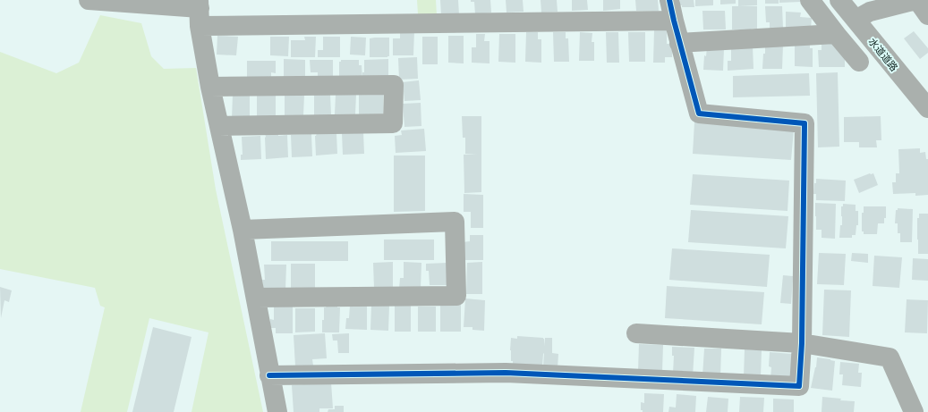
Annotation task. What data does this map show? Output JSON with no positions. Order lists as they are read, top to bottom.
{
  "streets": {
    "street": ["水道道路"]
  }
}
